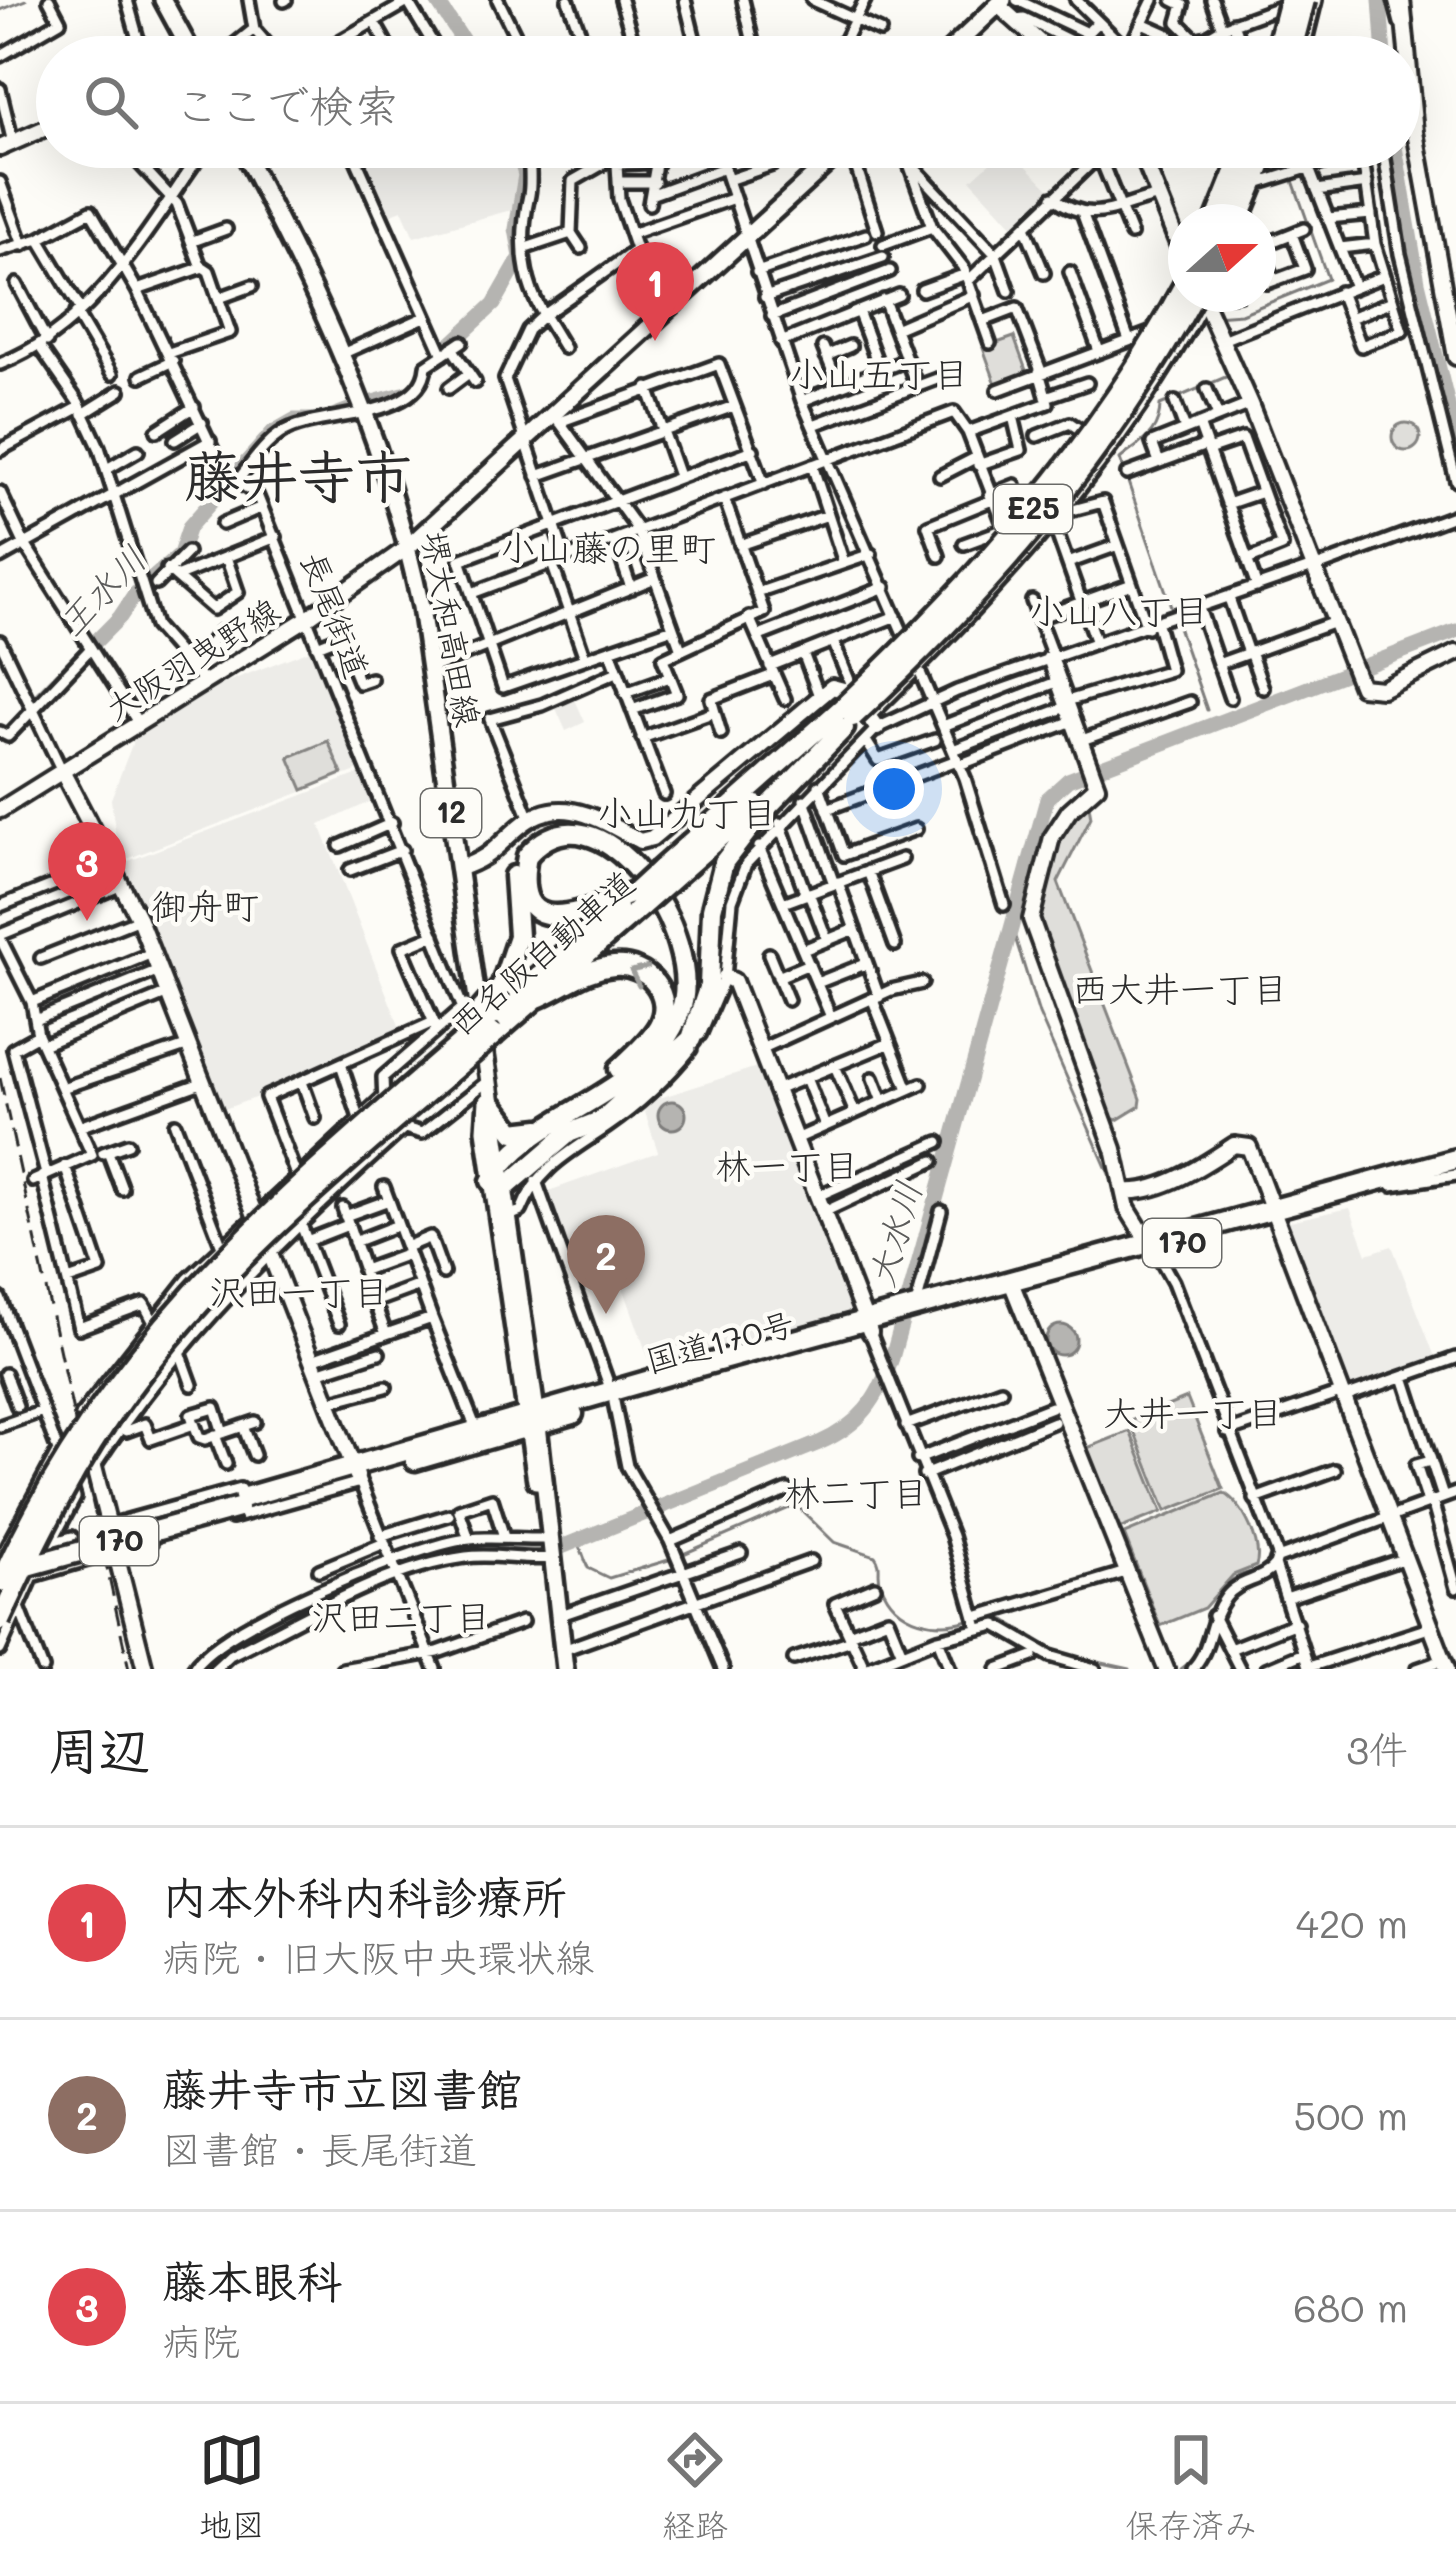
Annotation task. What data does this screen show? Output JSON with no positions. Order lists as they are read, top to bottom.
{
  "streets": {
    "highway": [
      "E25",
      "西名阪自動車道",
      "170",
      "国道170号"
    ],
    "main road": ["堺大和高田線", "12"],
    "street": ["長尾街道", "大阪羽曳野線"]
  },
  "crossings": [
    ["長尾街道", "堺大和高田線"],
    ["長尾街道", "大阪羽曳野線"],
    ["長尾街道", "西名阪自動車道"],
    ["堺大和高田線", "大阪羽曳野線"],
    ["堺大和高田線", "西名阪自動車道"],
    ["堺大和高田線", "国道170号"],
    ["西名阪自動車道", "国道170号"]
  ],
  "districts": [
    "小山五丁目",
    "藤井寺市",
    "小山藤の里町",
    "小山八丁目",
    "小山九丁目",
    "御舟町",
    "西大井一丁目",
    "林一丁目",
    "沢田一丁目",
    "大井一丁目",
    "林二丁目",
    "沢田二丁目"
  ],
  "water": ["王水川", "大水川"],
  "north": "right",
  "page": {
    "search": "ここで検索",
    "pins": ["1", "3", "2"],
    "heading": ["周辺", "3件"],
    "list": [
      {
        "mark": "1",
        "name": "内本外科内科診療所",
        "note": "病院 · 旧大阪中央環状線",
        "value": "420 m"
      },
      {
        "mark": "2",
        "name": "藤井寺市立図書館",
        "note": "図書館 · 長尾街道",
        "value": "500 m"
      },
      {
        "mark": "3",
        "name": "藤本眼科",
        "note": "病院",
        "value": "680 m"
      }
    ],
    "nav": ["地図", "経路", "保存済み"]
  }
}
